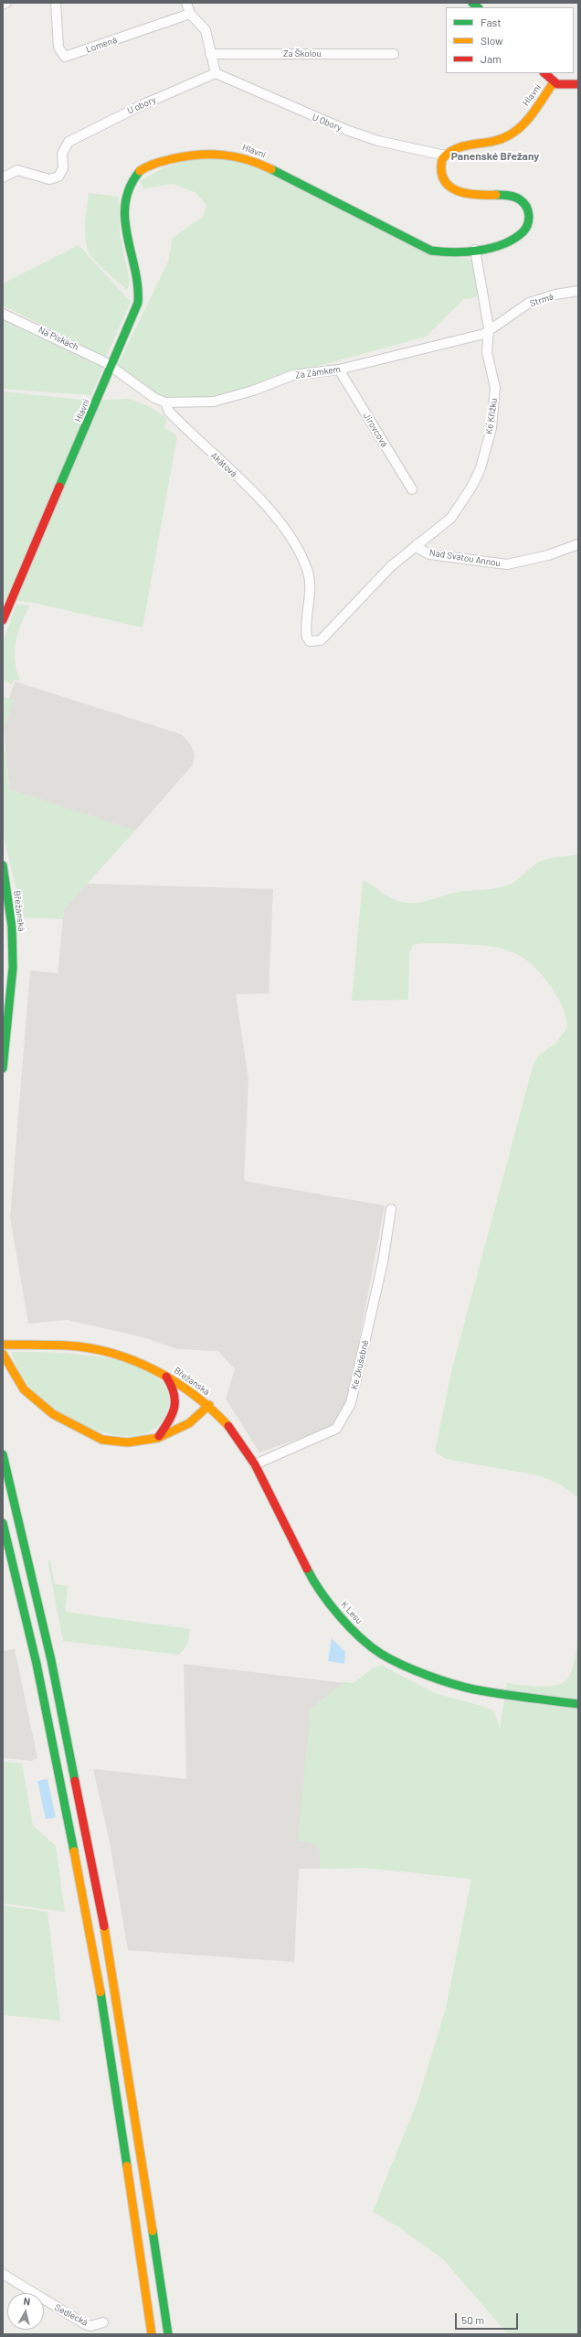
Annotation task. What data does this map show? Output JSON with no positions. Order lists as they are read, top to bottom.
{
  "streets": {
    "main road": ["Hlavní", "Břežanská", "K Lesu"],
    "street": [
      "Lomená",
      "Za Školou",
      "U obory",
      "U Obory",
      "Strmá",
      "Na Pískách",
      "Za Zámkem",
      "Ke Křížku",
      "Jirovcová",
      "Akátová",
      "Nad Svatou Annou",
      "Ke Zkušebně",
      "Sedlecká"
    ]
  },
  "crossings": [
    ["Hlavní", "U Obory"],
    ["Hlavní", "Na Pískách"],
    ["Hlavní", "Za Zámkem"],
    ["Hlavní", "Ke Křížku"],
    ["U obory", "U Obory"],
    ["Strmá", "Za Zámkem"],
    ["Strmá", "Ke Křížku"],
    ["Na Pískách", "Za Zámkem"],
    ["Za Zámkem", "Ke Křížku"],
    ["Za Zámkem", "Jirovcová"],
    ["Za Zámkem", "Akátová"],
    ["Ke Křížku", "Akátová"],
    ["Ke Křížku", "Nad Svatou Annou"],
    ["Břežanská", "K Lesu"],
    ["Ke Zkušebně", "K Lesu"]
  ],
  "districts": ["Panenské Břežany"],
  "legend": ["Fast", "Slow", "Jam"],
  "scale_bar": "50 m",
  "north": "top"
}
